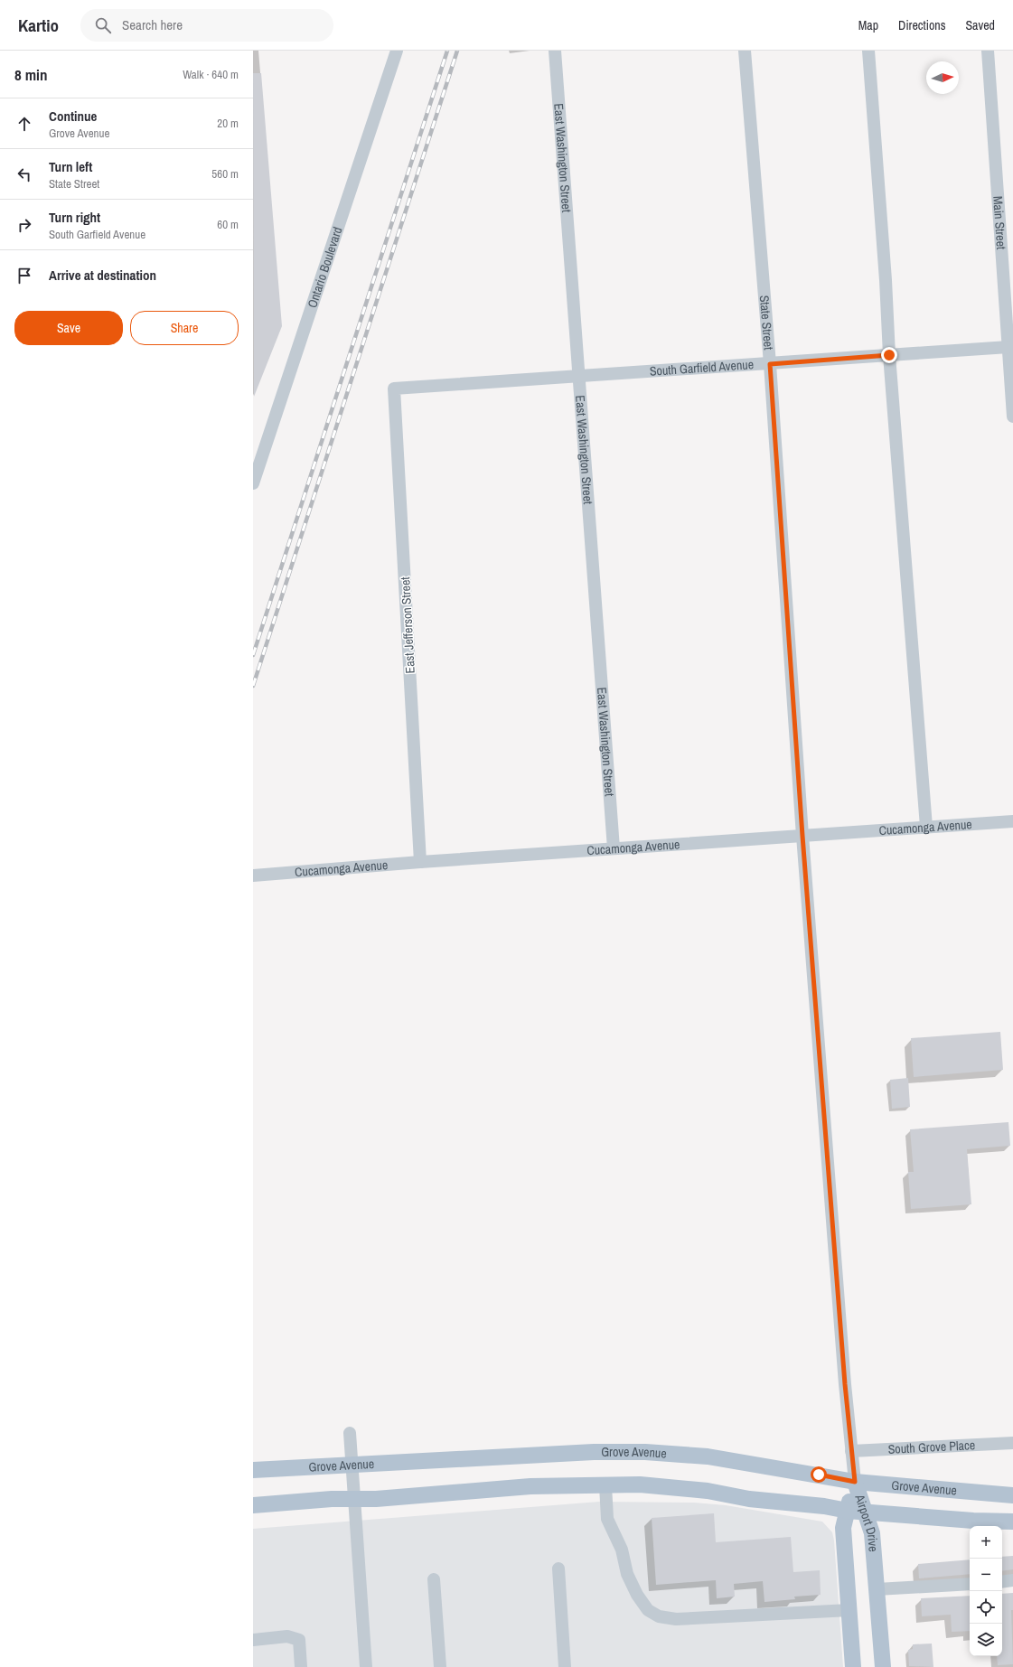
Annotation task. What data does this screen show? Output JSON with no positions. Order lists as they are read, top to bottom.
{
  "streets": {
    "main road": ["Grove Avenue", "Airport Drive"],
    "street": [
      "East Washington Street",
      "Main Street",
      "Ontario Boulevard",
      "State Street",
      "South Garfield Avenue",
      "East Jefferson Street",
      "Cucamonga Avenue",
      "South Grove Place"
    ]
  },
  "crossings": [
    ["East Washington Street", "South Garfield Avenue"],
    ["East Washington Street", "Cucamonga Avenue"],
    ["Main Street", "South Garfield Avenue"],
    ["State Street", "South Garfield Avenue"],
    ["State Street", "Cucamonga Avenue"],
    ["State Street", "South Grove Place"],
    ["State Street", "Grove Avenue"],
    ["State Street", "Airport Drive"],
    ["South Garfield Avenue", "East Jefferson Street"],
    ["East Jefferson Street", "Cucamonga Avenue"],
    ["Grove Avenue", "Airport Drive"]
  ],
  "north": "right",
  "page": {
    "header": "Kartio",
    "search": "Search here",
    "nav": ["Map", "Directions", "Saved"],
    "heading": ["8 min", "Walk · 640 m"],
    "list": [
      ["Continue", "Grove Avenue", "20 m"],
      ["Turn left", "State Street", "560 m"],
      ["Turn right", "South Garfield Avenue", "60 m"],
      "Arrive at destination"
    ],
    "buttons": ["Save", "Share"],
    "map_buttons": ["+", "−"]
  }
}
